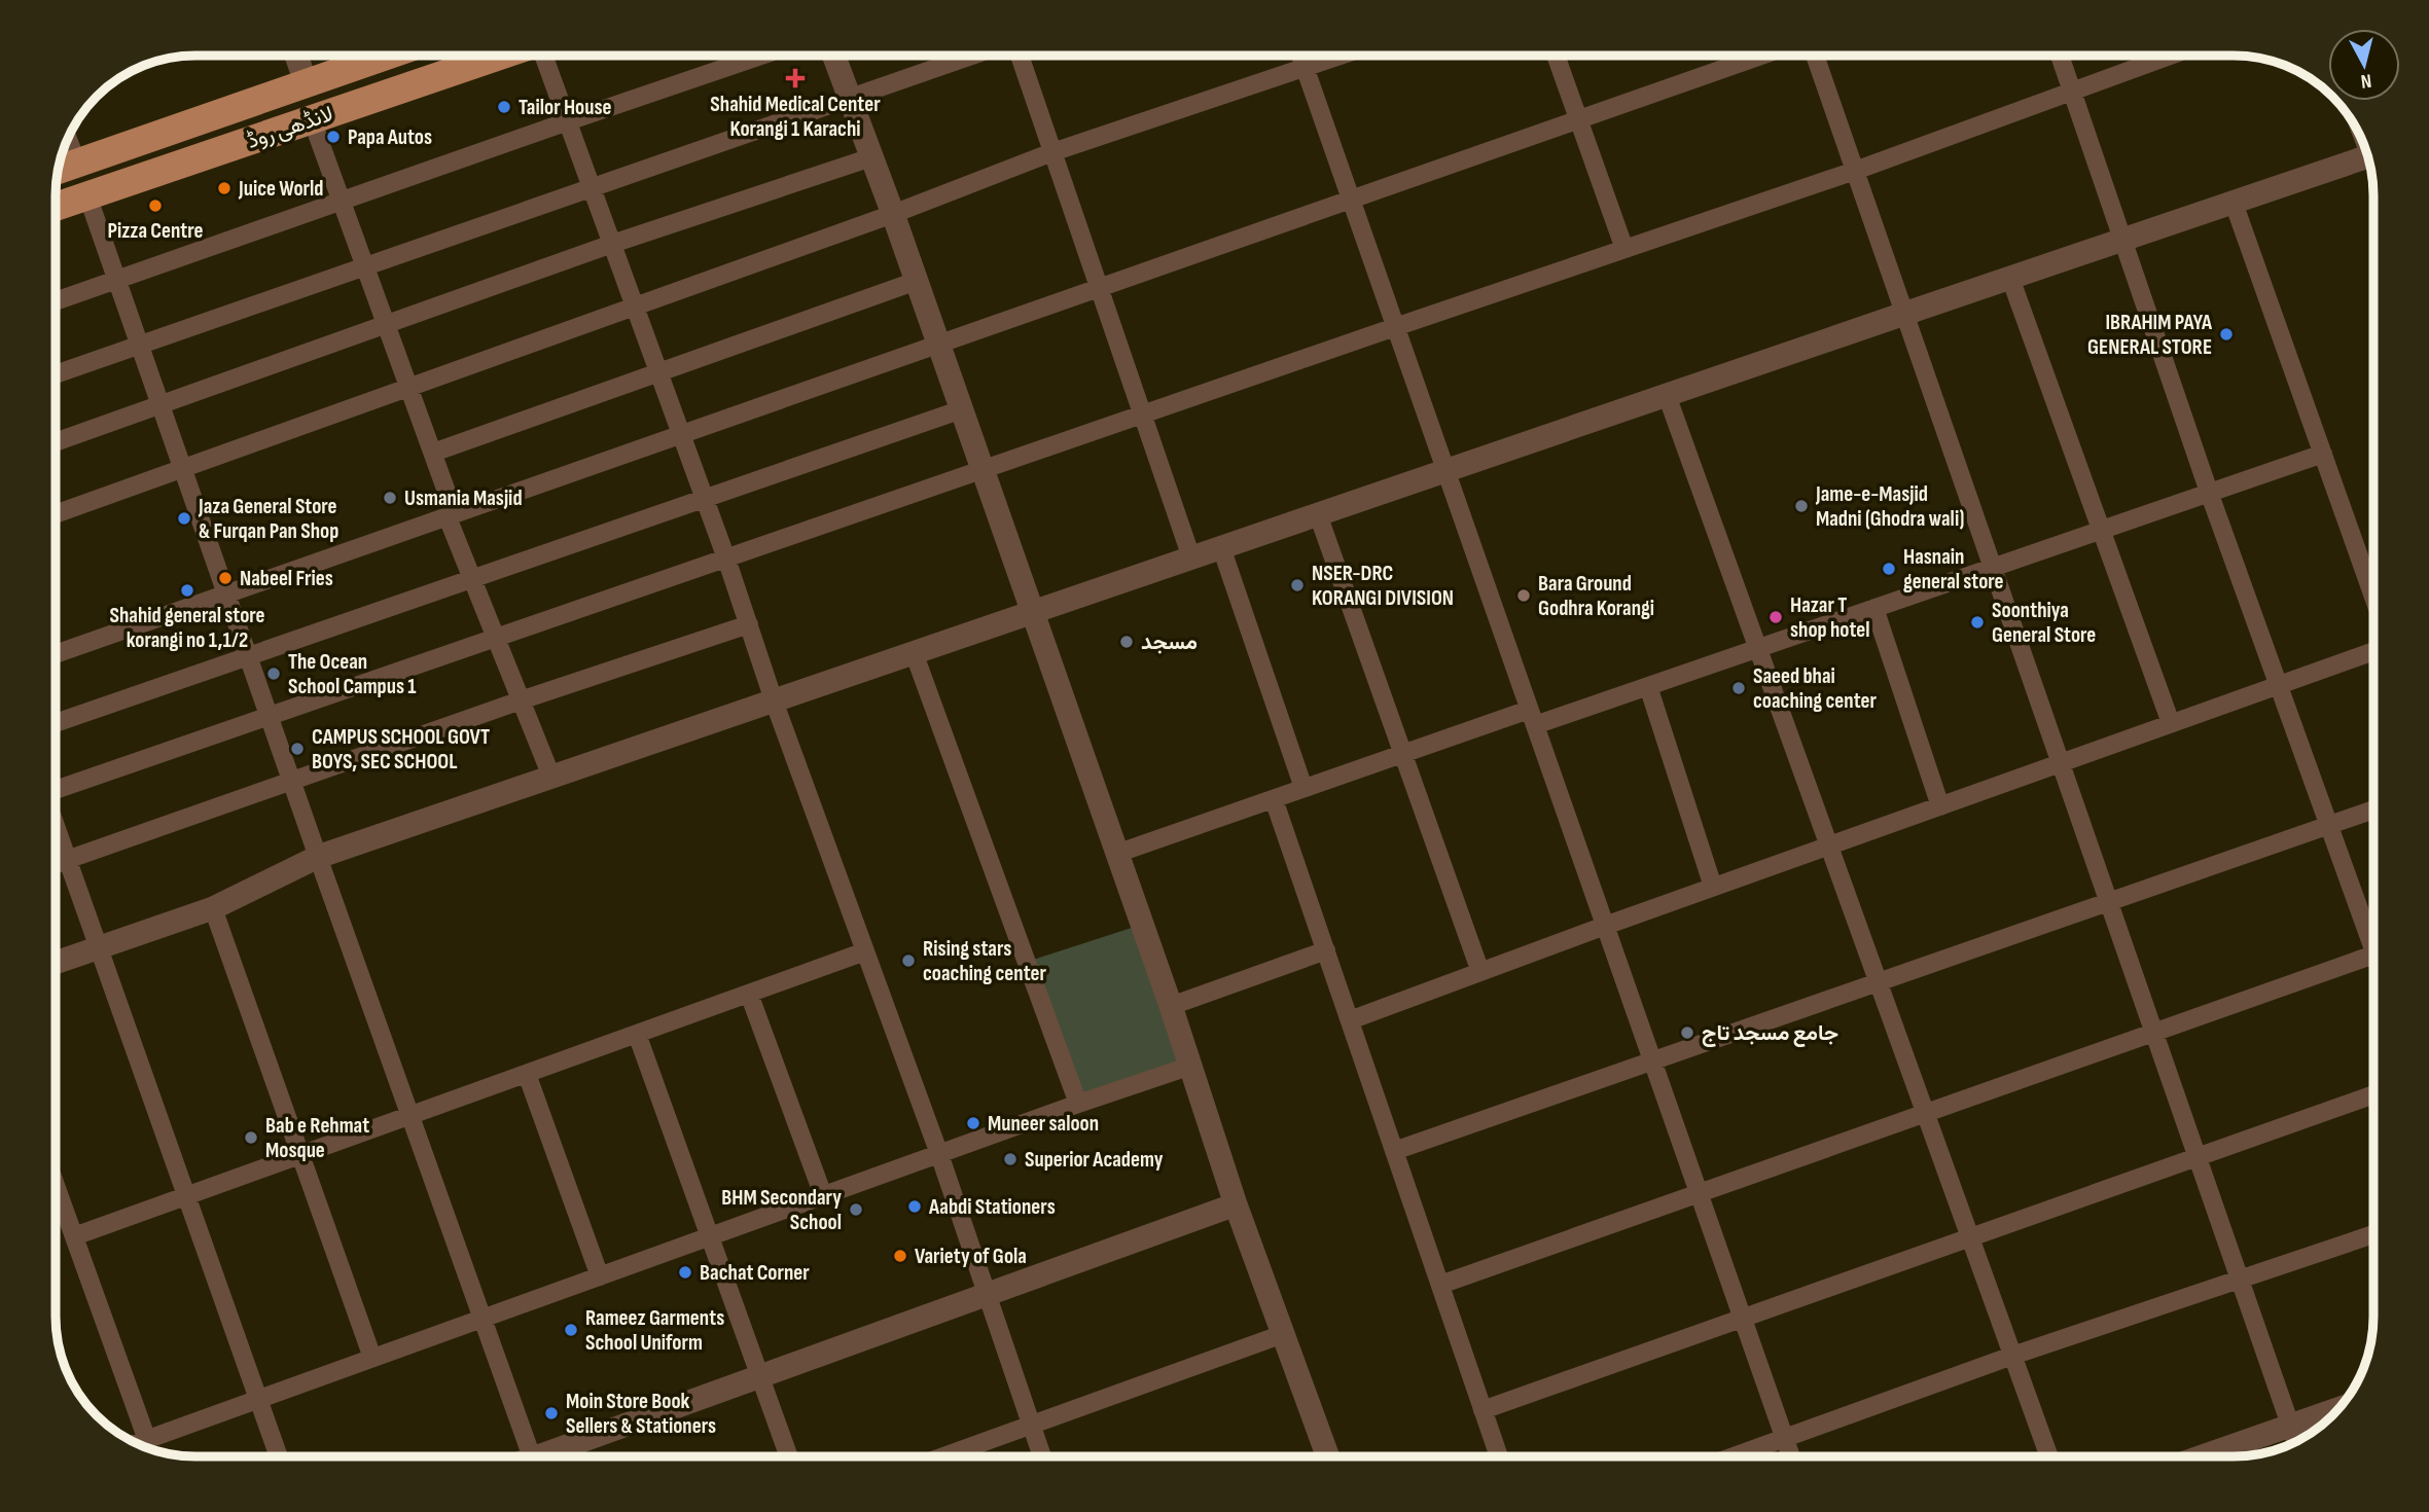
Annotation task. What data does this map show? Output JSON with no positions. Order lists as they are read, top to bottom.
{
  "streets": {
    "main road": ["لانڈھی روڈ"]
  },
  "places": {
    "health": ["Shahid Medical Center Korangi 1 Karachi"],
    "other": [
      "Tailor House",
      "Papa Autos",
      "Juice World",
      "Pizza Centre",
      "IBRAHIM PAYA GENERAL STORE",
      "Usmania Masjid",
      "Jame-e-Masjid Madni (Ghodra wali)",
      "Jaza General Store & Furqan Pan Shop",
      "Hasnain general store",
      "Nabeel Fries",
      "NSER-DRC KORANGI DIVISION",
      "Shahid general store korangi no 1,1/2",
      "Bara Ground Godhra Korangi",
      "Hazar T shop hotel",
      "Soonthiya General Store",
      "مسجد",
      "The Ocean School Campus 1",
      "Saeed bhai coaching center",
      "CAMPUS SCHOOL GOVT BOYS, SEC SCHOOL",
      "Rising stars coaching center",
      "جامع مسجد تاج",
      "Muneer saloon",
      "Bab e Rehmat Mosque",
      "Superior Academy",
      "Aabdi Stationers",
      "BHM Secondary School",
      "Variety of Gola",
      "Bachat Corner",
      "Rameez Garments School Uniform",
      "Moin Store Book Sellers & Stationers"
    ]
  },
  "north": "bottom"
}
